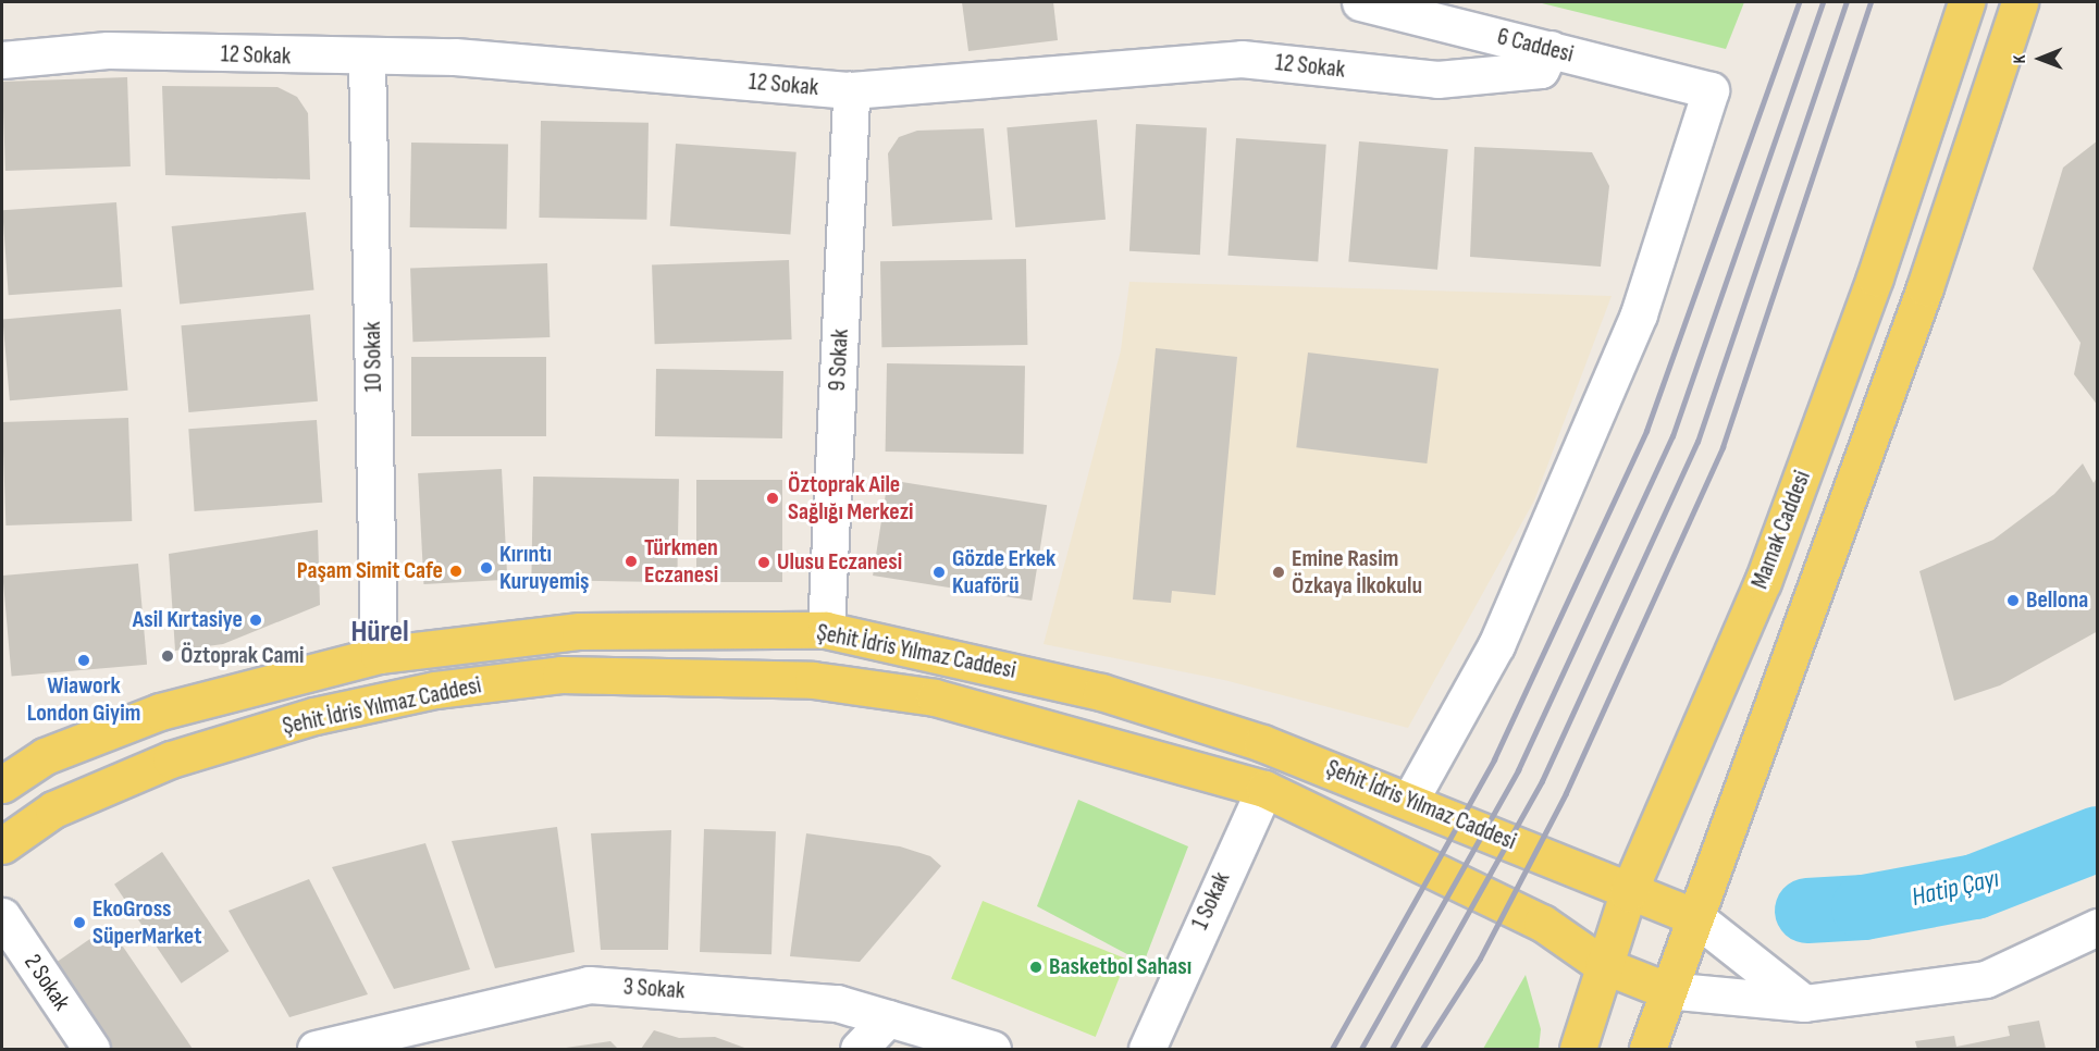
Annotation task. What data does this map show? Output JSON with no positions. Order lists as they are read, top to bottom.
{
  "streets": {
    "main road": ["Mamak Caddesi", "Şehit İdris Yılmaz Caddesi"],
    "street": [
      "6 Caddesi",
      "12 Sokak",
      "10 Sokak",
      "9 Sokak",
      "1 Sokak",
      "2 Sokak",
      "3 Sokak"
    ]
  },
  "crossings": [
    ["6 Caddesi", "12 Sokak"],
    ["6 Caddesi", "Şehit İdris Yılmaz Caddesi"],
    ["12 Sokak", "10 Sokak"],
    ["12 Sokak", "9 Sokak"],
    ["10 Sokak", "Şehit İdris Yılmaz Caddesi"],
    ["9 Sokak", "Şehit İdris Yılmaz Caddesi"],
    ["Mamak Caddesi", "Şehit İdris Yılmaz Caddesi"],
    ["Şehit İdris Yılmaz Caddesi", "1 Sokak"]
  ],
  "districts": ["Hürel"],
  "water": ["Hatip Çayı"],
  "places": [
    "Öztoprak Aile Sağlığı Merkezi",
    "Türkmen Eczanesi",
    "Ulusu Eczanesi",
    "Kırıntı Kuruyemiş",
    "Paşam Simit Cafe",
    "Gözde Erkek Kuaförü",
    "Emine Rasim Özkaya İlkokulu",
    "Bellona",
    "Asil Kırtasiye",
    "Öztoprak Cami",
    "Wiawork London Giyim",
    "EkoGross SüperMarket",
    "Basketbol Sahası"
  ],
  "north": "left"
}
